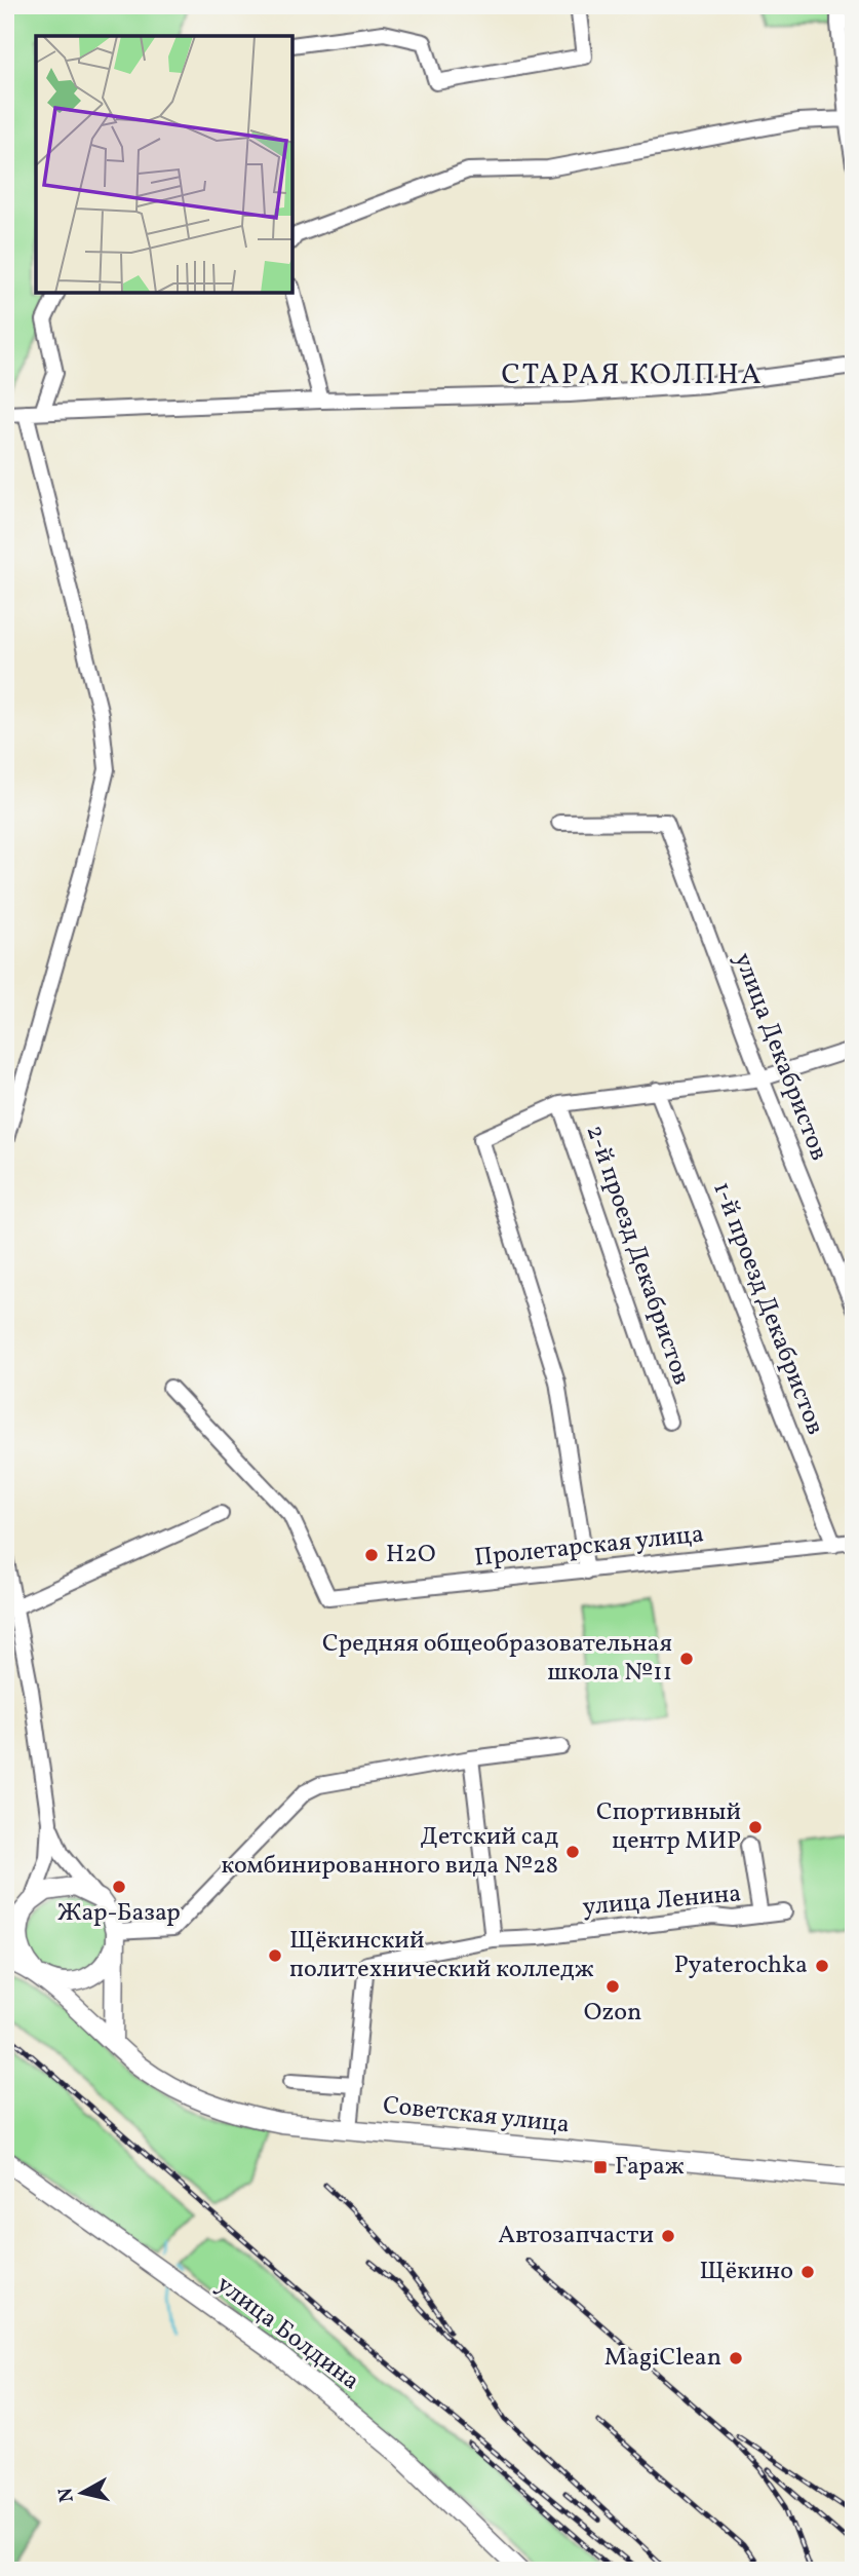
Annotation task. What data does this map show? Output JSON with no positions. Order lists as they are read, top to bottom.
{
  "streets": {
    "main road": ["Советская улица", "улица Болдина"],
    "street": [
      "улица Декабристов",
      "2-й проезд Декабристов",
      "1-й проезд Декабристов",
      "Пролетарская улица",
      "улица Ленина"
    ]
  },
  "crossings": [
    ["1-й проезд Декабристов", "Пролетарская улица"],
    ["улица Ленина", "Советская улица"]
  ],
  "districts": ["СТАРАЯ КОЛПНА"],
  "places": {
    "other": [
      "Н2О",
      "Средняя общеобразовательная школа №11",
      "Спортивный центр МИР",
      "Детский сад комбинированного вида №28",
      "Жар-Базар",
      "Щёкинский политехнический колледж",
      "Pyaterochka",
      "Ozon",
      "Автозапчасти",
      "Щёкино",
      "MagiClean"
    ],
    "transit": ["Гараж"]
  },
  "north": "left"
}
